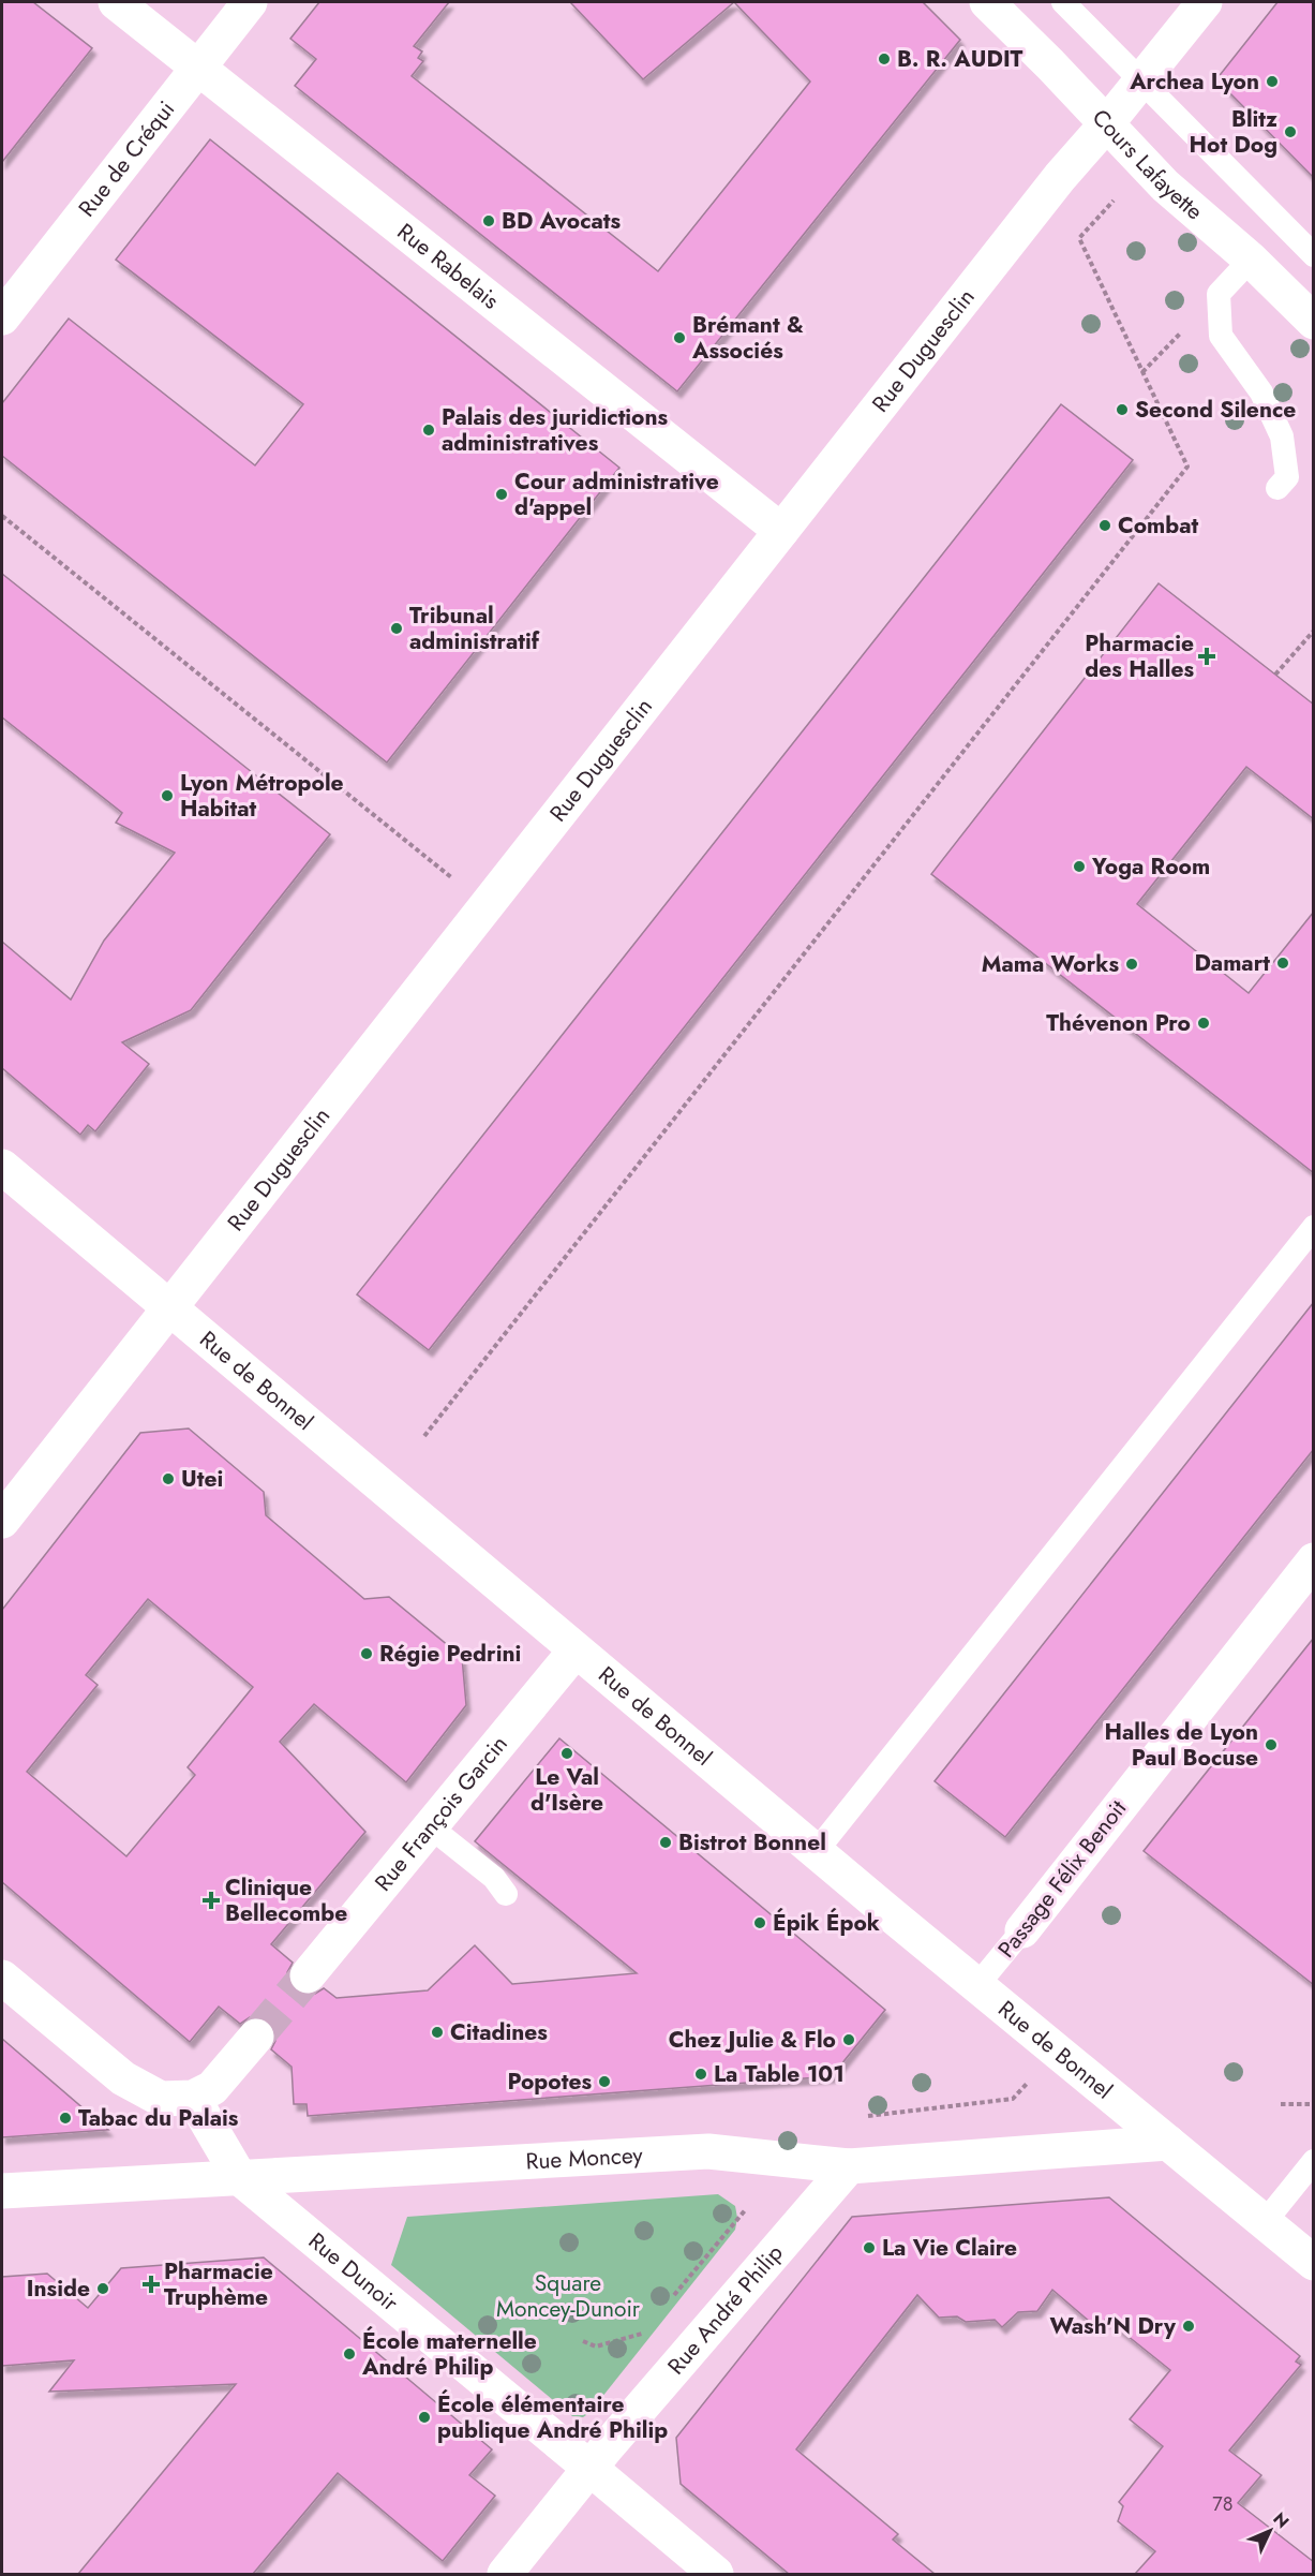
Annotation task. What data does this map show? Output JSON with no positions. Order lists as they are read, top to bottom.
{
  "streets": {
    "street": [
      "Rue de Créqui",
      "Cours Lafayette",
      "Rue Rabelais",
      "Rue Duguesclin",
      "Rue de Bonnel",
      "Rue François Garcin",
      "Passage Félix Benoit",
      "Rue Moncey",
      "Rue Dunoir",
      "Rue André Philip"
    ]
  },
  "crossings": [
    ["Rue de Créqui", "Rue Rabelais"],
    ["Cours Lafayette", "Rue Duguesclin"],
    ["Rue Rabelais", "Rue Duguesclin"],
    ["Rue Duguesclin", "Rue de Bonnel"],
    ["Rue de Bonnel", "Rue François Garcin"],
    ["Rue de Bonnel", "Passage Félix Benoit"],
    ["Rue de Bonnel", "Rue Moncey"],
    ["Rue Moncey", "Rue Dunoir"],
    ["Rue Moncey", "Rue André Philip"],
    ["Rue Dunoir", "Rue André Philip"]
  ],
  "parks": ["Square Moncey-Dunoir"],
  "places": {
    "other": [
      "B. R. AUDIT",
      "Archea Lyon",
      "Blitz Hot Dog",
      "BD Avocats",
      "Brémant & Associés",
      "Second Silence",
      "Palais des juridictions administratives",
      "Cour administrative d'appel",
      "Combat",
      "Tribunal administratif",
      "Lyon Métropole Habitat",
      "Yoga Room",
      "Damart",
      "Mama Works",
      "Thévenon Pro",
      "Utei",
      "Régie Pedrini",
      "Halles de Lyon Paul Bocuse",
      "Le Val d'Isère",
      "Bistrot Bonnel",
      "Épik Épok",
      "Citadines",
      "Chez Julie & Flo",
      "La Table 101",
      "Popotes",
      "Tabac du Palais",
      "La Vie Claire",
      "Inside",
      "Wash'N Dry",
      "École maternelle André Philip",
      "École élémentaire publique André Philip"
    ],
    "health": ["Pharmacie des Halles", "Clinique Bellecombe", "Pharmacie Truphème"]
  },
  "house_numbers": ["78"],
  "north": "top right"
}
